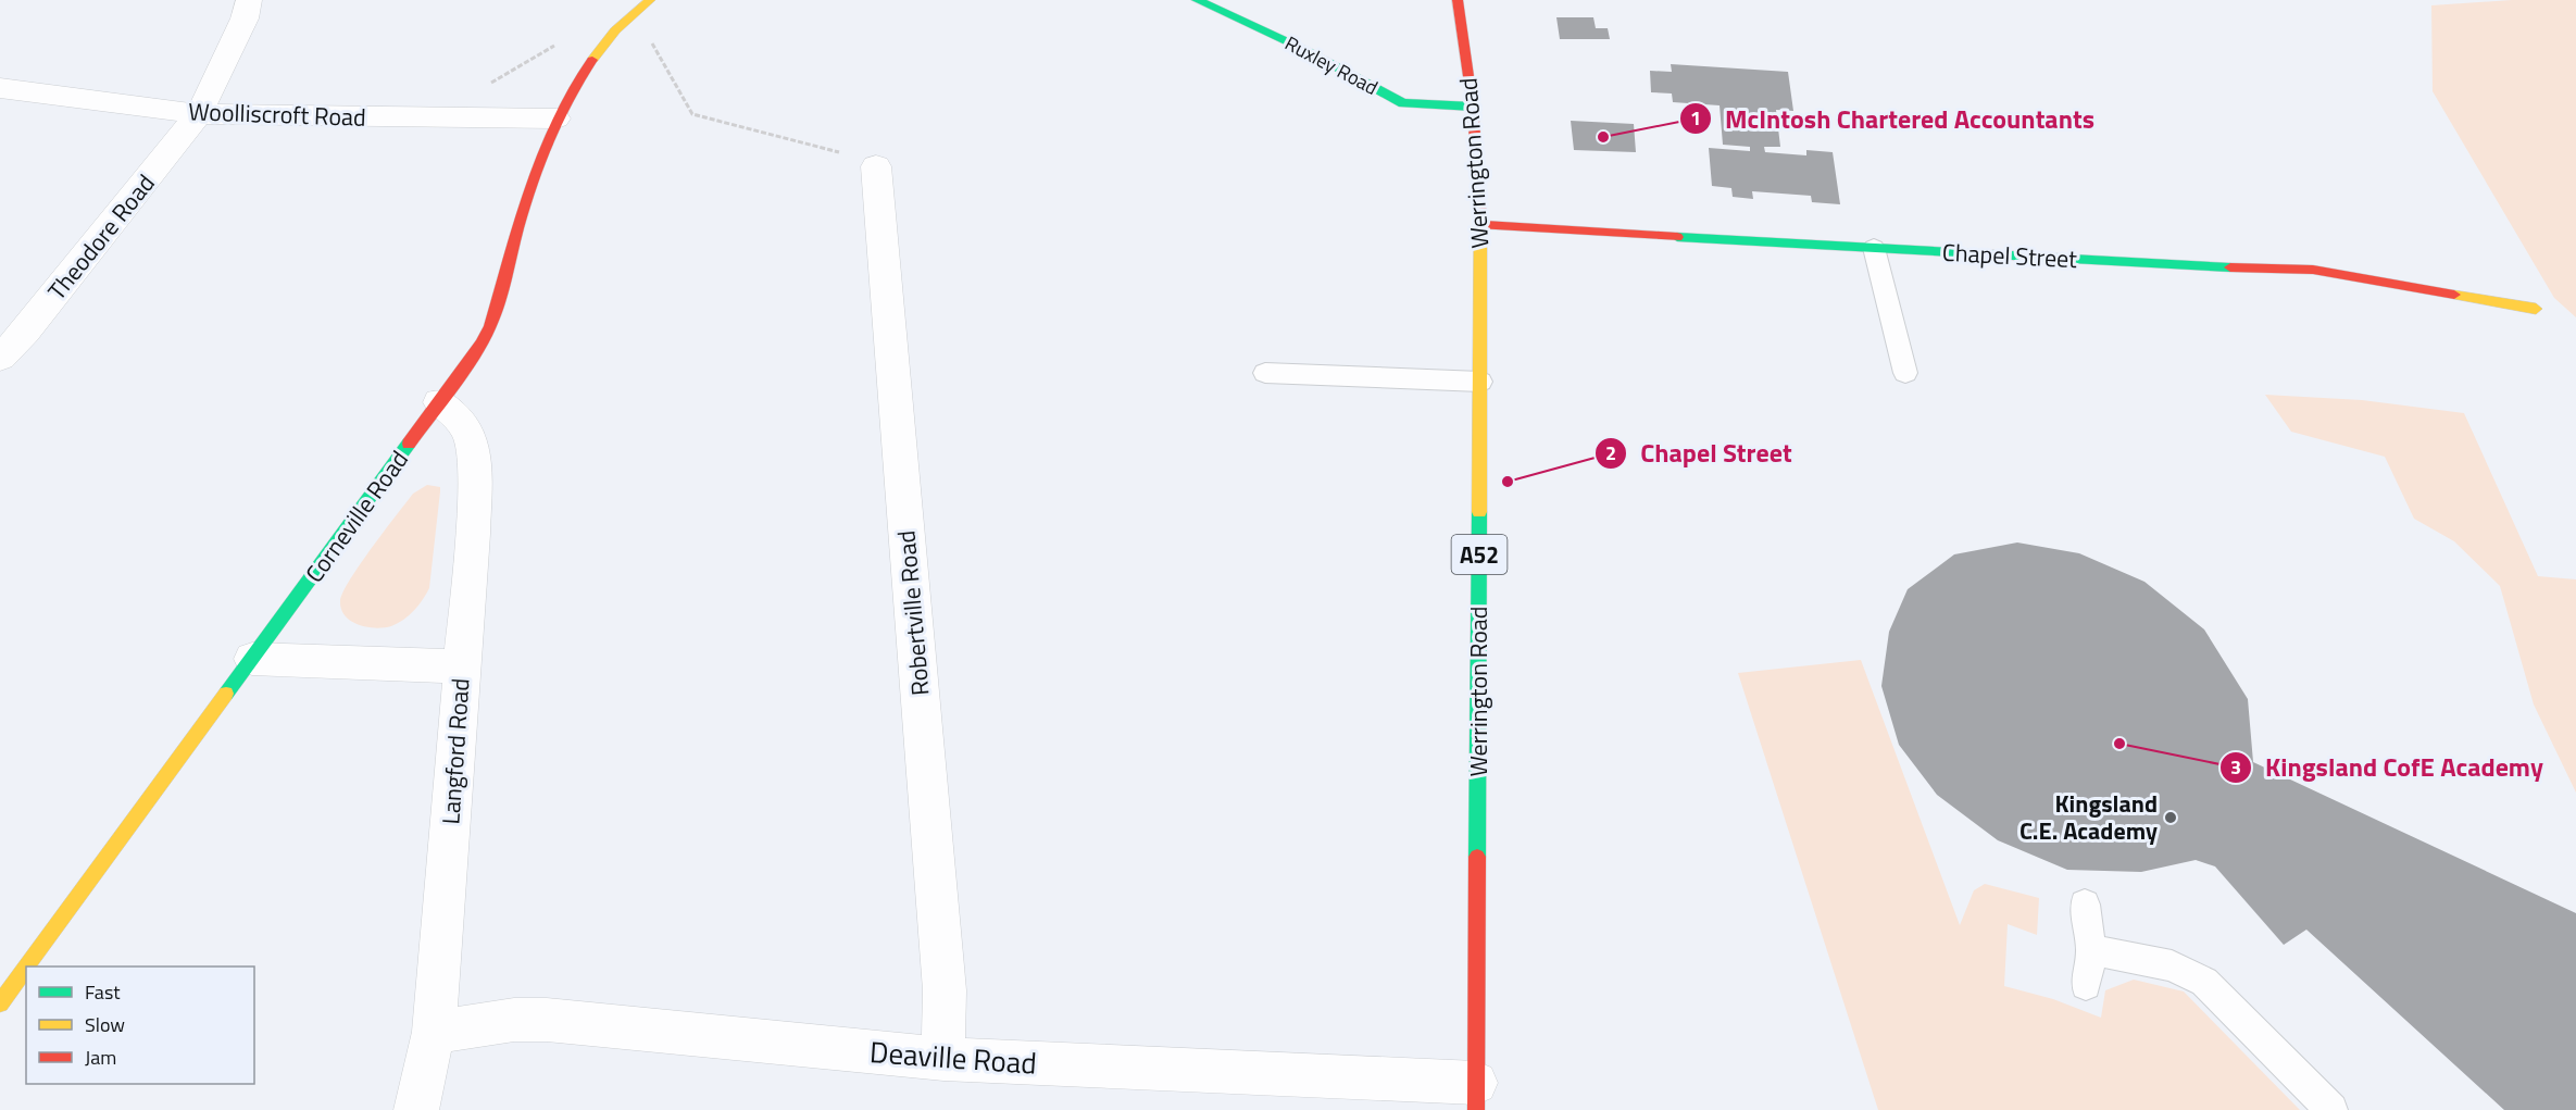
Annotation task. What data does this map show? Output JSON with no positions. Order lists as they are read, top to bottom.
{
  "streets": {
    "main road": [
      "Ruxley Road",
      "Werrington Road",
      "Chapel Street",
      "Corneville Road",
      "A52"
    ],
    "street": [
      "Woolliscroft Road",
      "Theodore Road",
      "Robertville Road",
      "Langford Road",
      "Deaville Road"
    ]
  },
  "crossings": [
    ["Ruxley Road", "Werrington Road"],
    ["Woolliscroft Road", "Theodore Road"],
    ["Woolliscroft Road", "Corneville Road"],
    ["Werrington Road", "Chapel Street"],
    ["Werrington Road", "Deaville Road"],
    ["Corneville Road", "Langford Road"],
    ["Robertville Road", "Deaville Road"],
    ["Langford Road", "Deaville Road"]
  ],
  "places": [
    "McIntosh Chartered Accountants",
    "Chapel Street",
    "Kingsland CofE Academy",
    "Kingsland C.E. Academy"
  ],
  "legend": ["Fast", "Slow", "Jam"]
}
